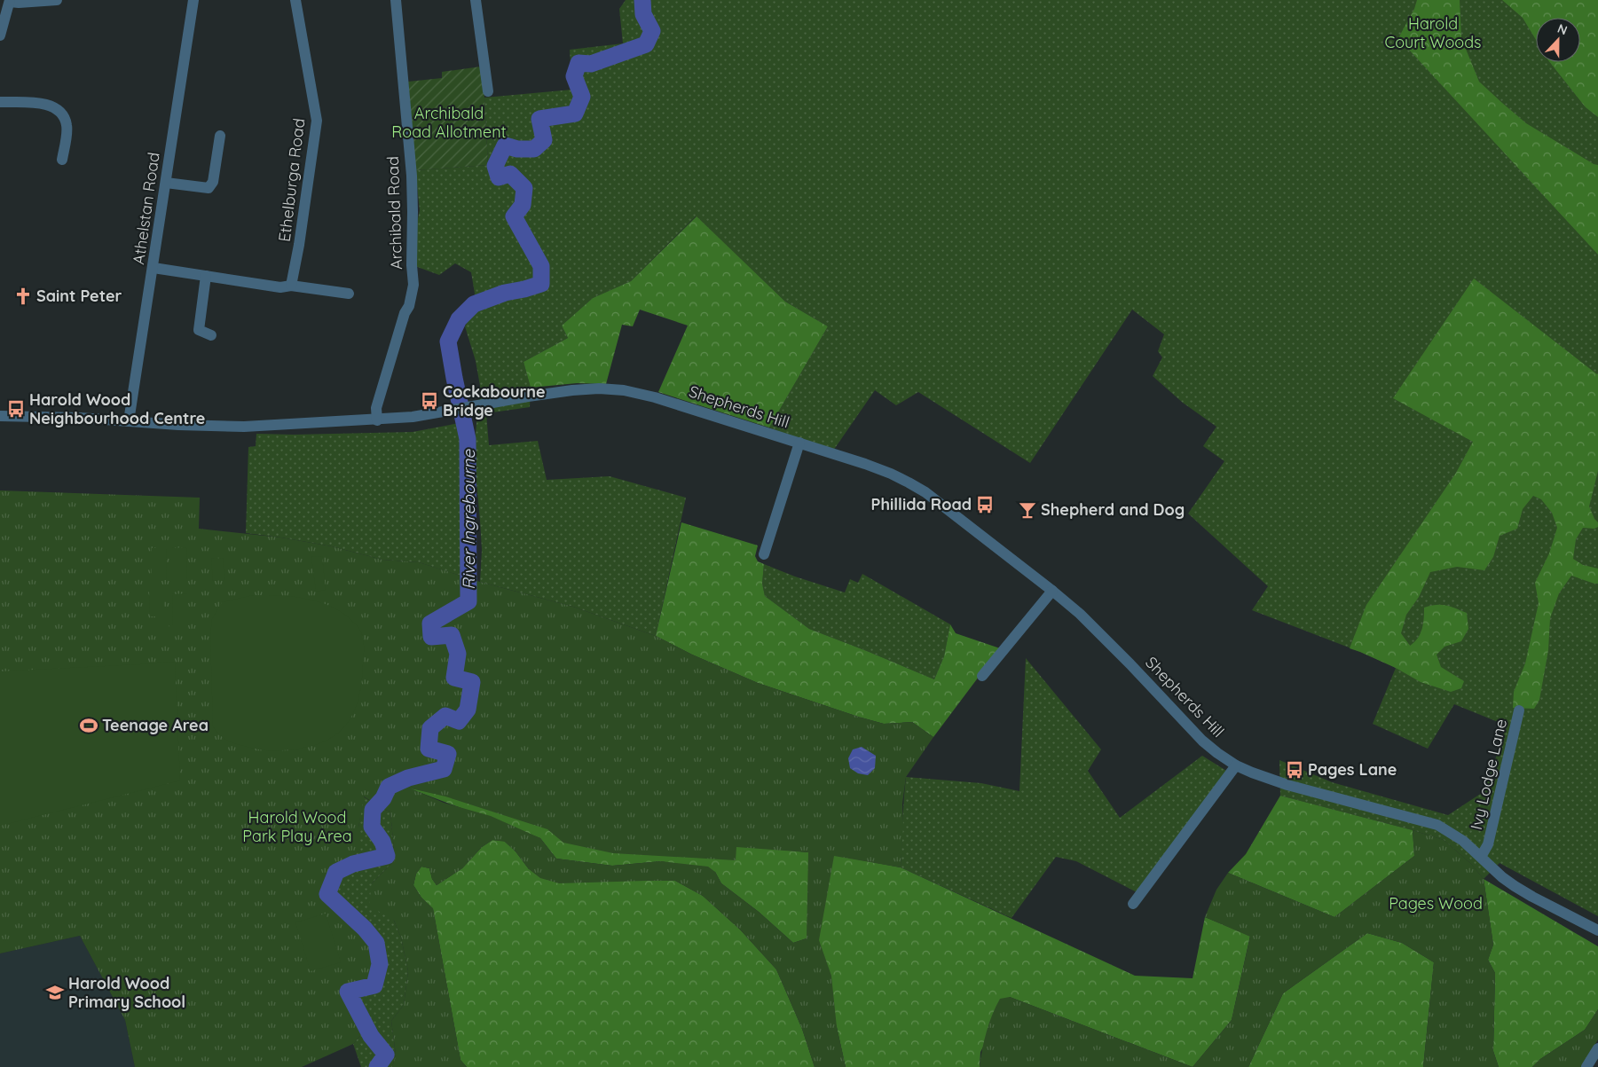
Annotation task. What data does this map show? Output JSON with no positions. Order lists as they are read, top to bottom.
{
  "streets": {
    "street": [
      "Ethelburga Road",
      "Athelstan Road",
      "Archibald Road",
      "Shepherds Hill",
      "Ivy Lodge Lane"
    ]
  },
  "crossings": [
    ["Athelstan Road", "Shepherds Hill"],
    ["Archibald Road", "Shepherds Hill"],
    ["Shepherds Hill", "Ivy Lodge Lane"]
  ],
  "water": ["River Ingrebourne"],
  "parks": [
    "Harold Court Woods",
    "Archibald Road Allotment",
    "Harold Wood Park Play Area",
    "Pages Wood"
  ],
  "places": {
    "church": ["Saint Peter"],
    "bus stop": [
      "Cockabourne Bridge",
      "Harold Wood Neighbourhood Centre",
      "Phillida Road",
      "Pages Lane"
    ],
    "bar": ["Shepherd and Dog"],
    "sports": ["Teenage Area"],
    "school or university": ["Harold Wood Primary School"]
  },
  "north": "top"
}
